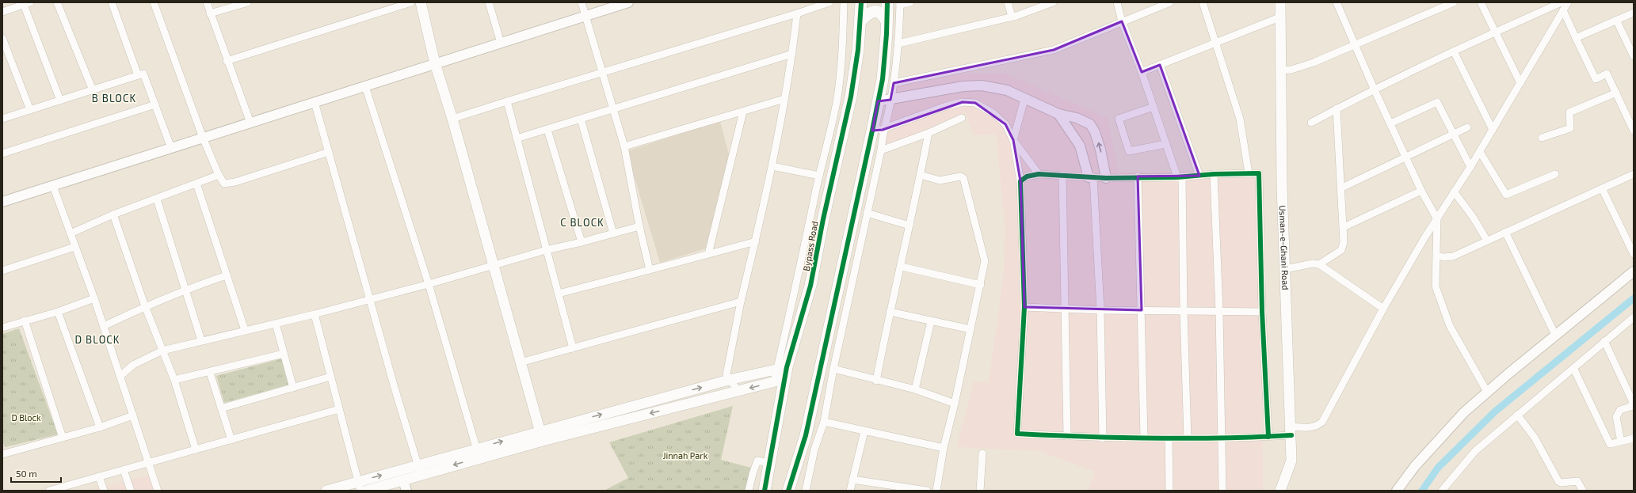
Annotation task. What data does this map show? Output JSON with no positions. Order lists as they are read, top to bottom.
{
  "streets": {
    "main road": ["Bypass Road", "Usman-e-Ghani Road"]
  },
  "districts": ["B BLOCK", "C BLOCK", "D BLOCK"],
  "parks": ["D Block", "Jinnah Park"],
  "scale_bar": "50 m"
}
